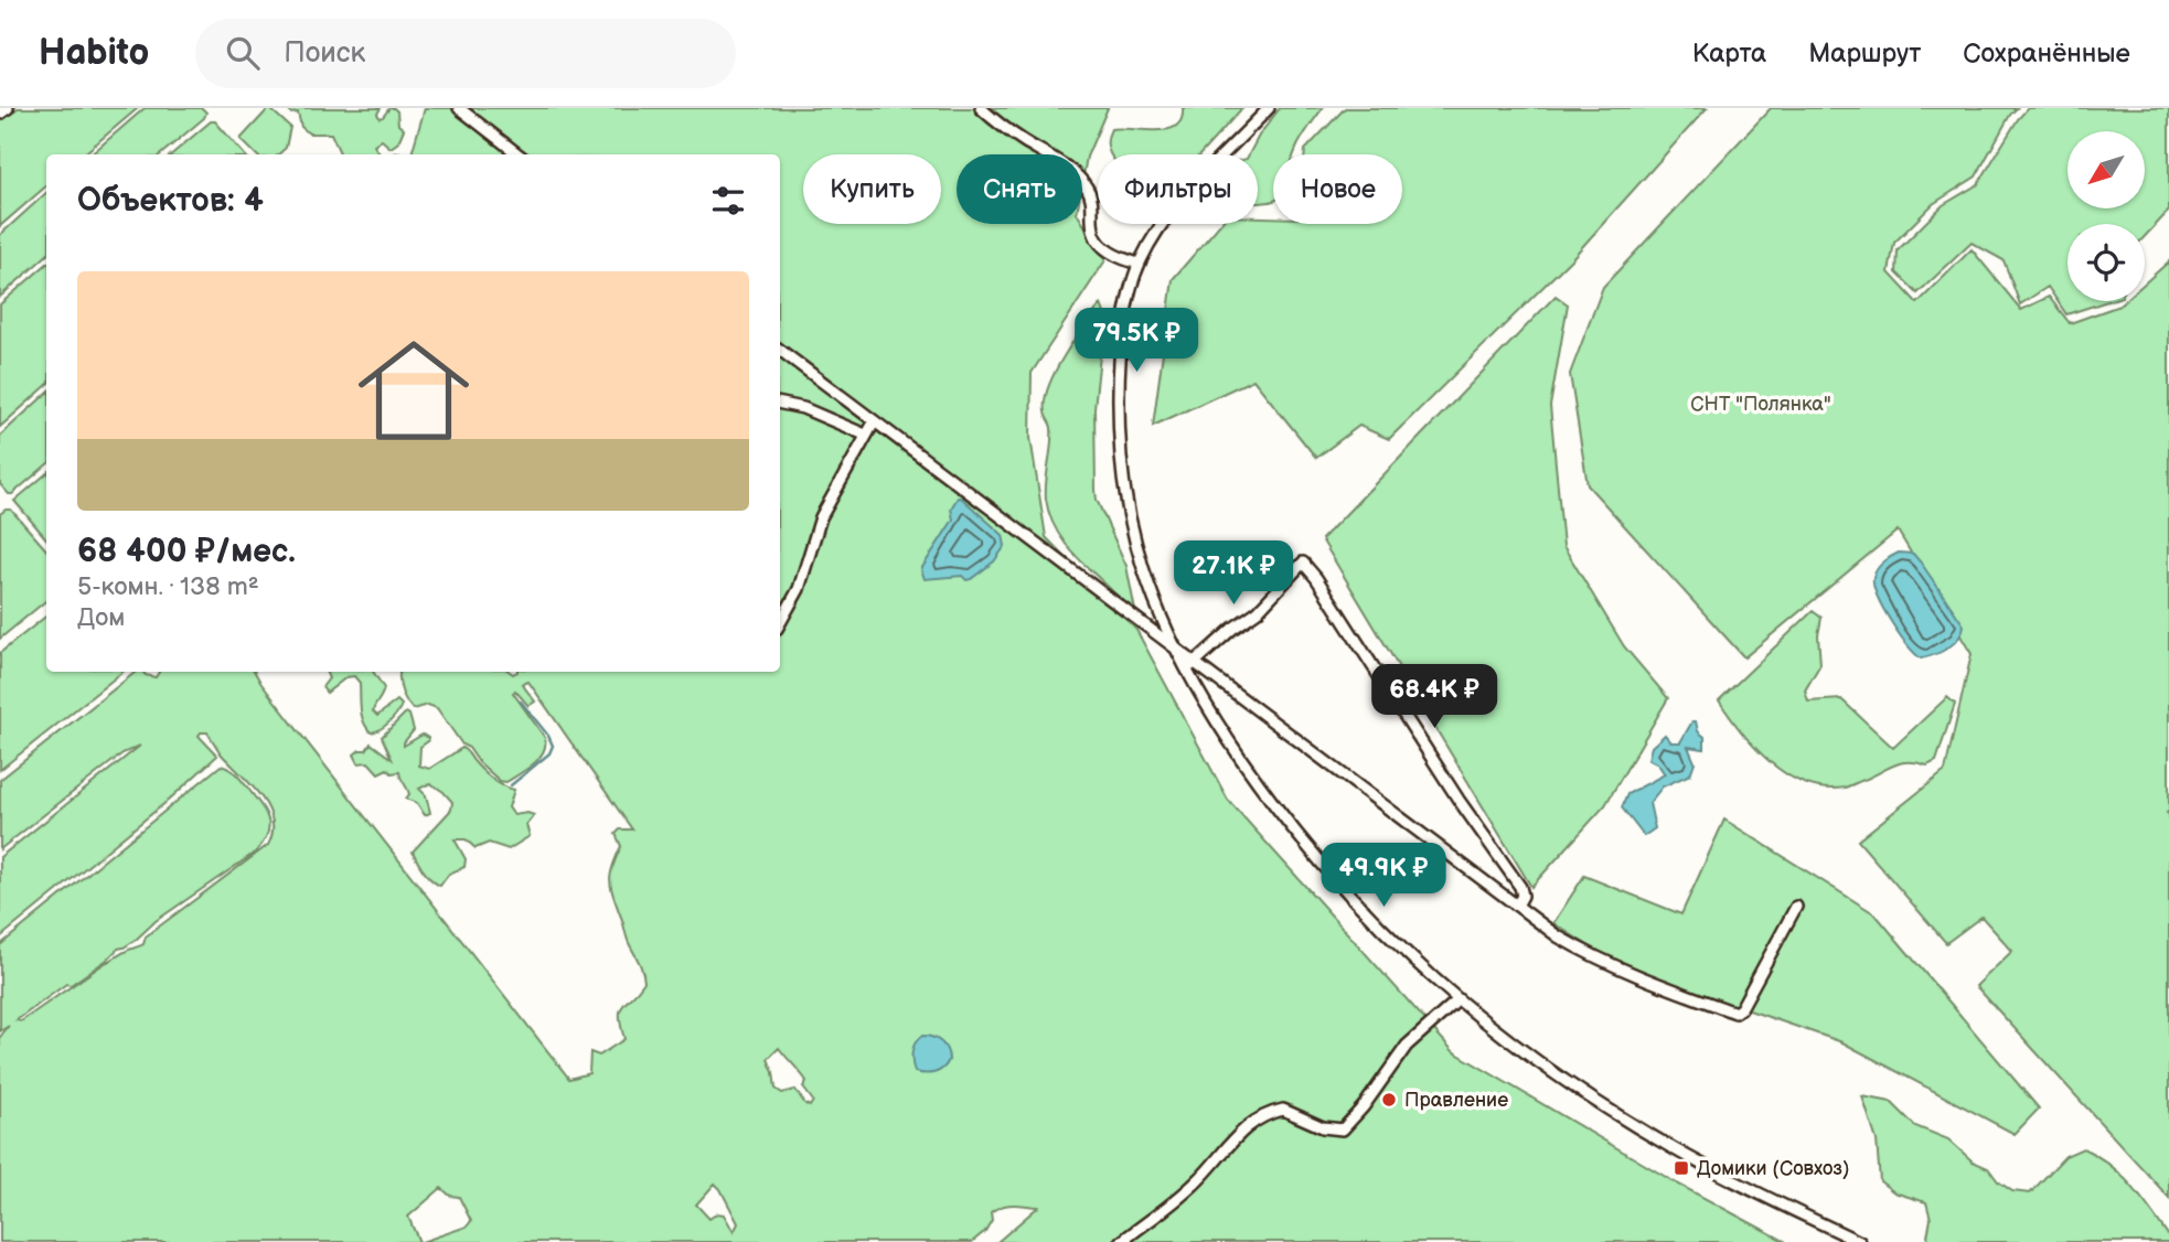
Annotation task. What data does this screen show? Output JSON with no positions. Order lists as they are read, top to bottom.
{
  "parks": ["СНТ \"Полянка\""],
  "places": {
    "other": ["Правление"],
    "transit": ["Домики (Совхоз)"]
  },
  "north": "bottom left",
  "page": {
    "header": "Habito",
    "search": "Поиск",
    "nav": ["Карта", "Маршрут", "Сохранённые"],
    "chip": [
      "Купить",
      "Снять",
      "Фильтры",
      "Новое"
    ],
    "heading": "Объектов: 4",
    "list": [
      {
        "name": "68 400 ₽/мес.",
        "note": "5-комн. · 138 m² · Дом"
      }
    ],
    "price": [
      "79.5K ₽",
      "27.1K ₽",
      "68.4K ₽",
      "49.9K ₽"
    ]
  }
}
